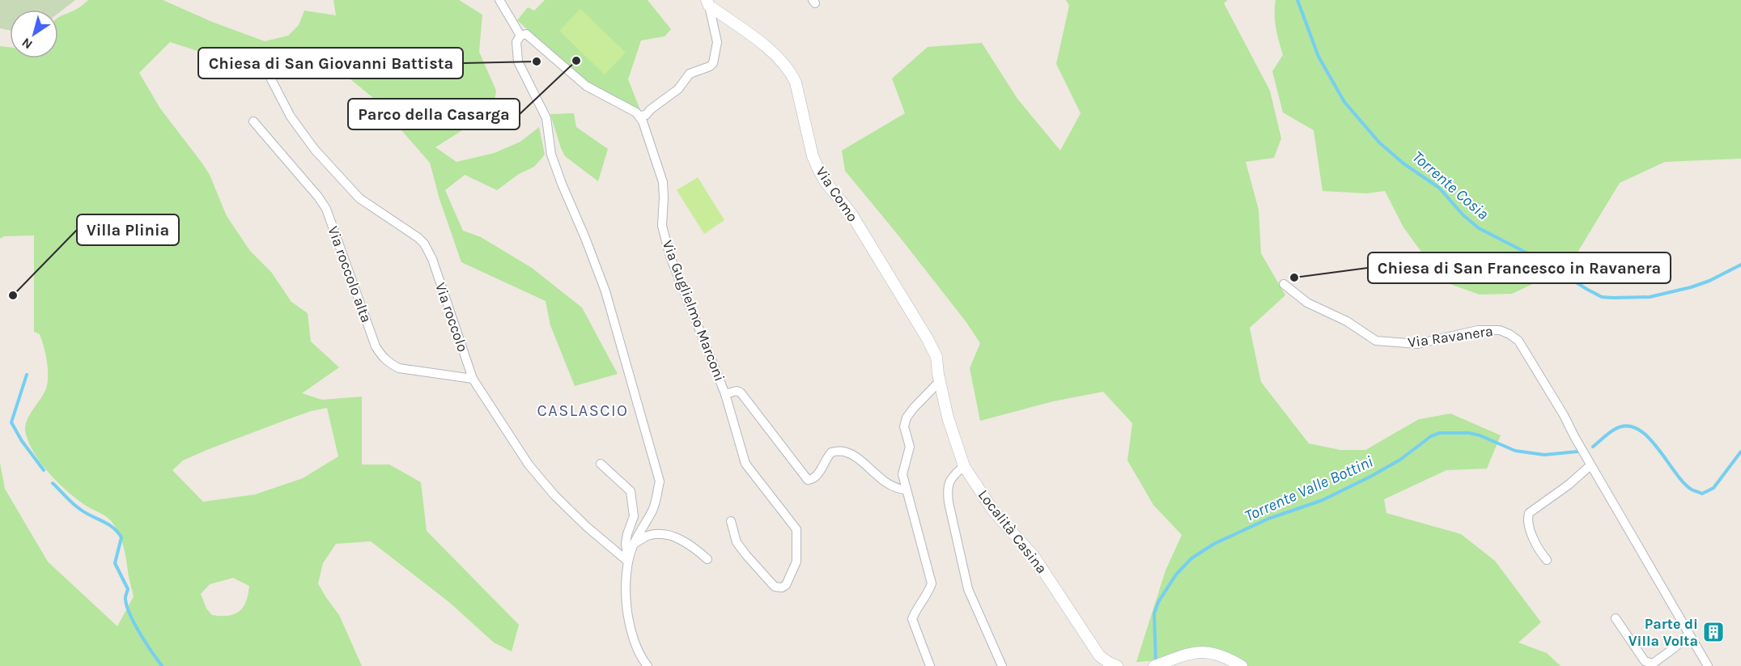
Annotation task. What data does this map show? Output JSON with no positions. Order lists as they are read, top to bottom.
{
  "streets": {
    "street": [
      "Via Como",
      "Via roccolo alta",
      "Via Guglielmo Marconi",
      "Via roccolo",
      "Via Ravanera",
      "Località Casina"
    ]
  },
  "crossings": [
    ["Via Como", "Località Casina"],
    ["Via roccolo alta", "Via roccolo"]
  ],
  "districts": ["CASLASCIO"],
  "water": ["Torrente Cosia", "Torrente Valle Bottini"],
  "places": {
    "other": [
      "Parco della Casarga",
      "Chiesa di San Giovanni Battista",
      "Chiesa di San Francesco in Ravanera",
      "Villa Plinia"
    ],
    "building": ["Parte di Villa Volta"]
  },
  "north": "bottom left"
}
